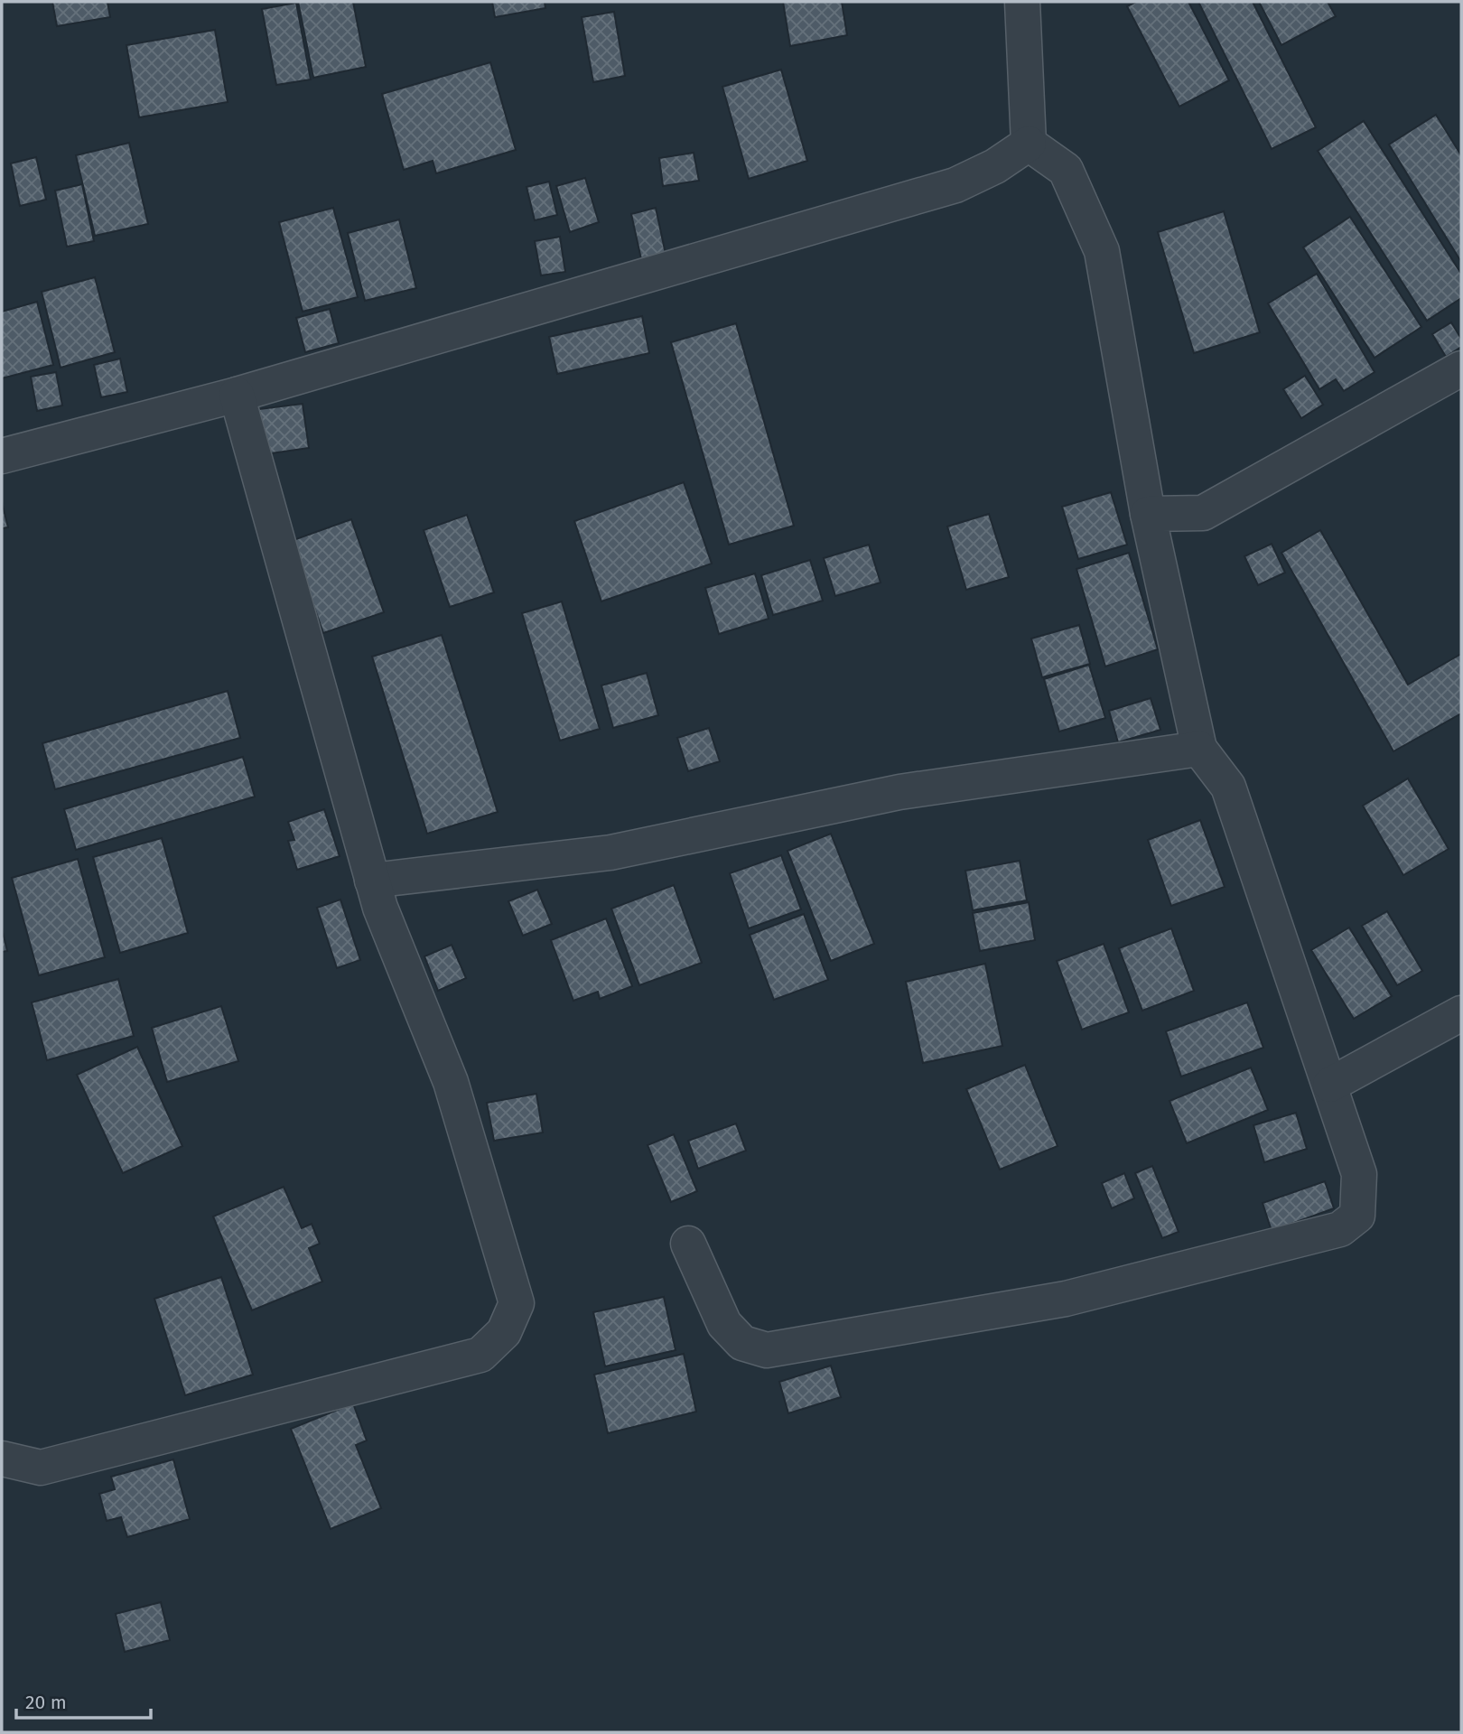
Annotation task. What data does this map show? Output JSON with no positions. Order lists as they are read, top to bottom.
{
  "scale_bar": "20 m"
}
